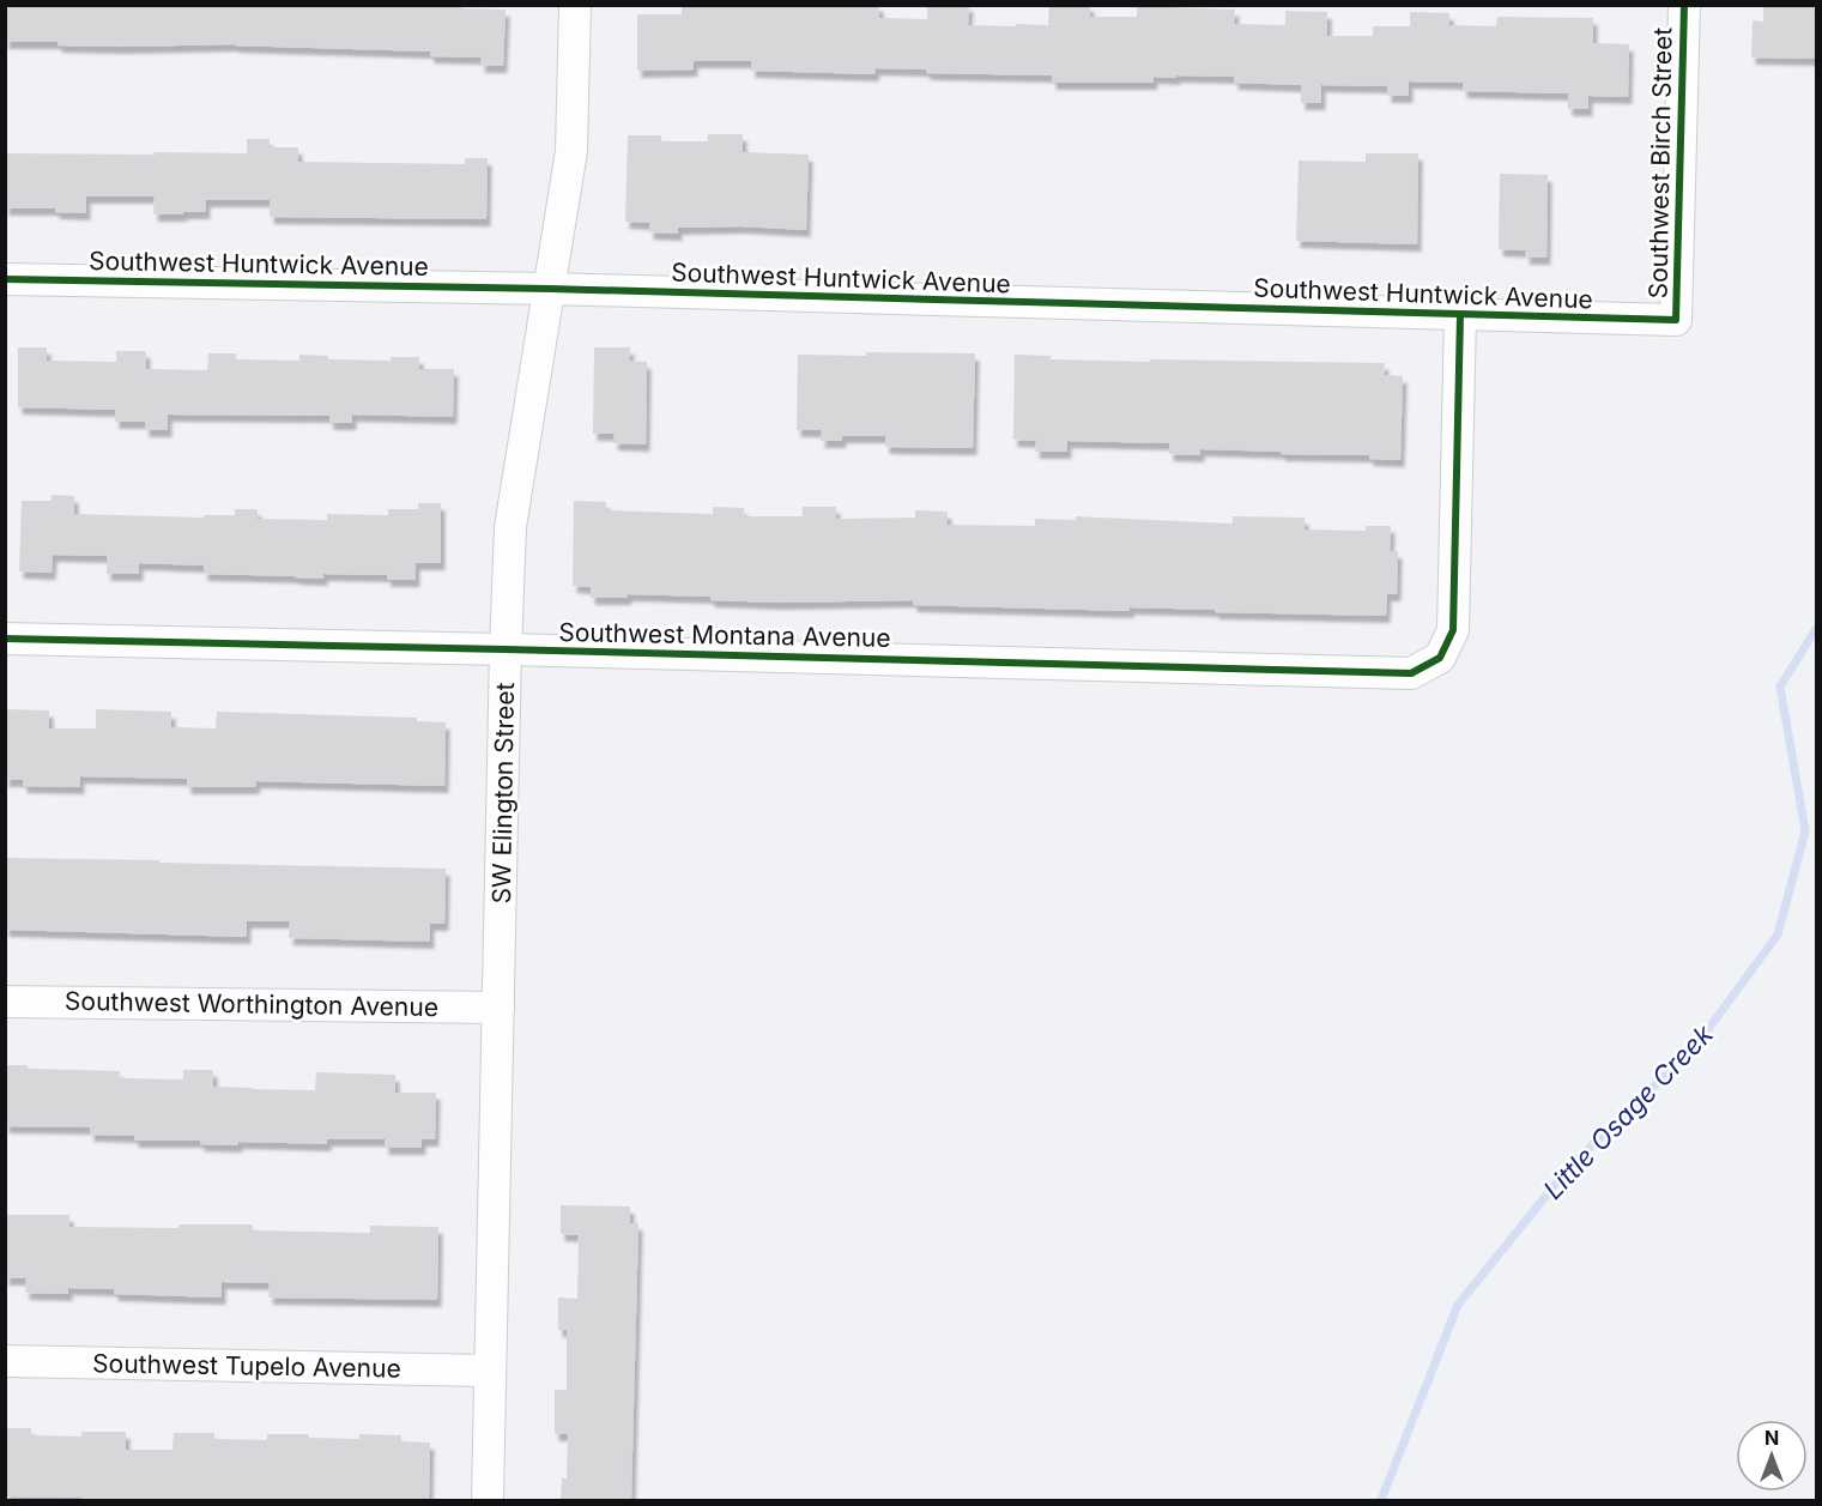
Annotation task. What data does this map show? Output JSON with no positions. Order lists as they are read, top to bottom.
{
  "streets": {
    "street": [
      "Southwest Birch Street",
      "Southwest Huntwick Avenue",
      "Southwest Montana Avenue",
      "SW Elington Street",
      "Southwest Worthington Avenue",
      "Southwest Tupelo Avenue"
    ]
  },
  "crossings": [
    ["Southwest Birch Street", "Southwest Huntwick Avenue"],
    ["Southwest Huntwick Avenue", "Southwest Montana Avenue"],
    ["Southwest Huntwick Avenue", "SW Elington Street"],
    ["Southwest Montana Avenue", "SW Elington Street"],
    ["SW Elington Street", "Southwest Worthington Avenue"],
    ["SW Elington Street", "Southwest Tupelo Avenue"]
  ],
  "water": ["Little Osage Creek"],
  "north": "top"
}
